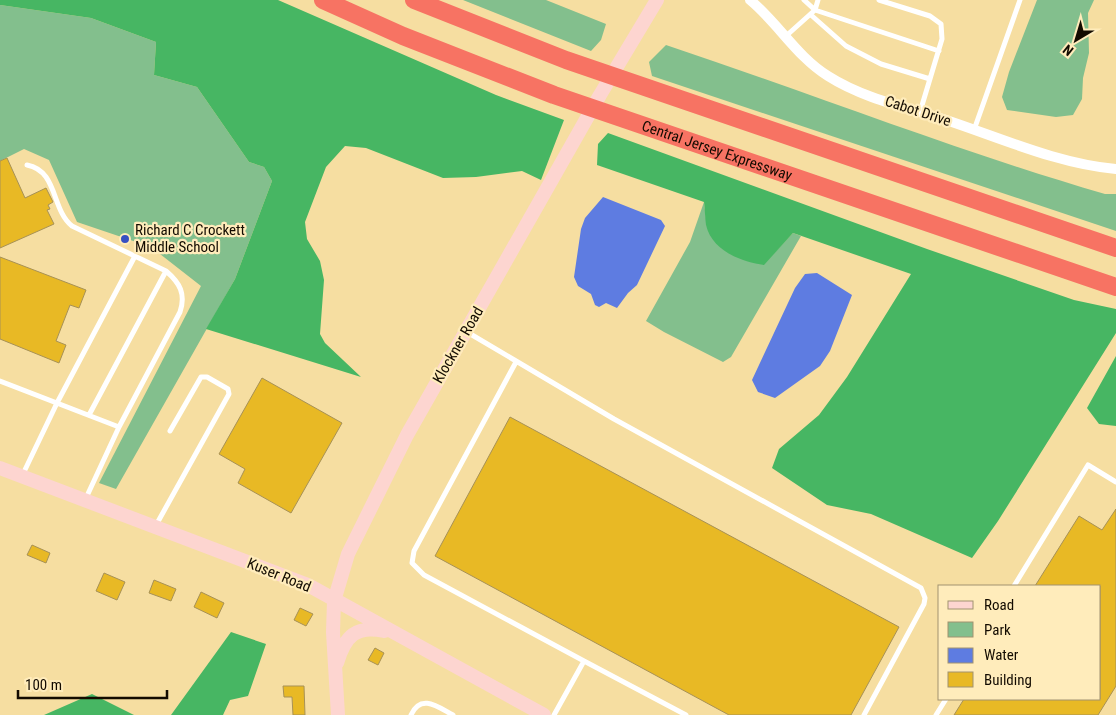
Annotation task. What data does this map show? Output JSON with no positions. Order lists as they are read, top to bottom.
{
  "streets": {
    "highway": ["Central Jersey Expressway"],
    "main road": ["Klockner Road", "Kuser Road"],
    "street": ["Cabot Drive"]
  },
  "crossings": [
    ["Klockner Road", "Kuser Road"]
  ],
  "places": ["Richard C Crockett Middle School"],
  "legend": [
    "Road",
    "Park",
    "Water",
    "Building"
  ],
  "scale_bar": "100 m",
  "north": "bottom left"
}
